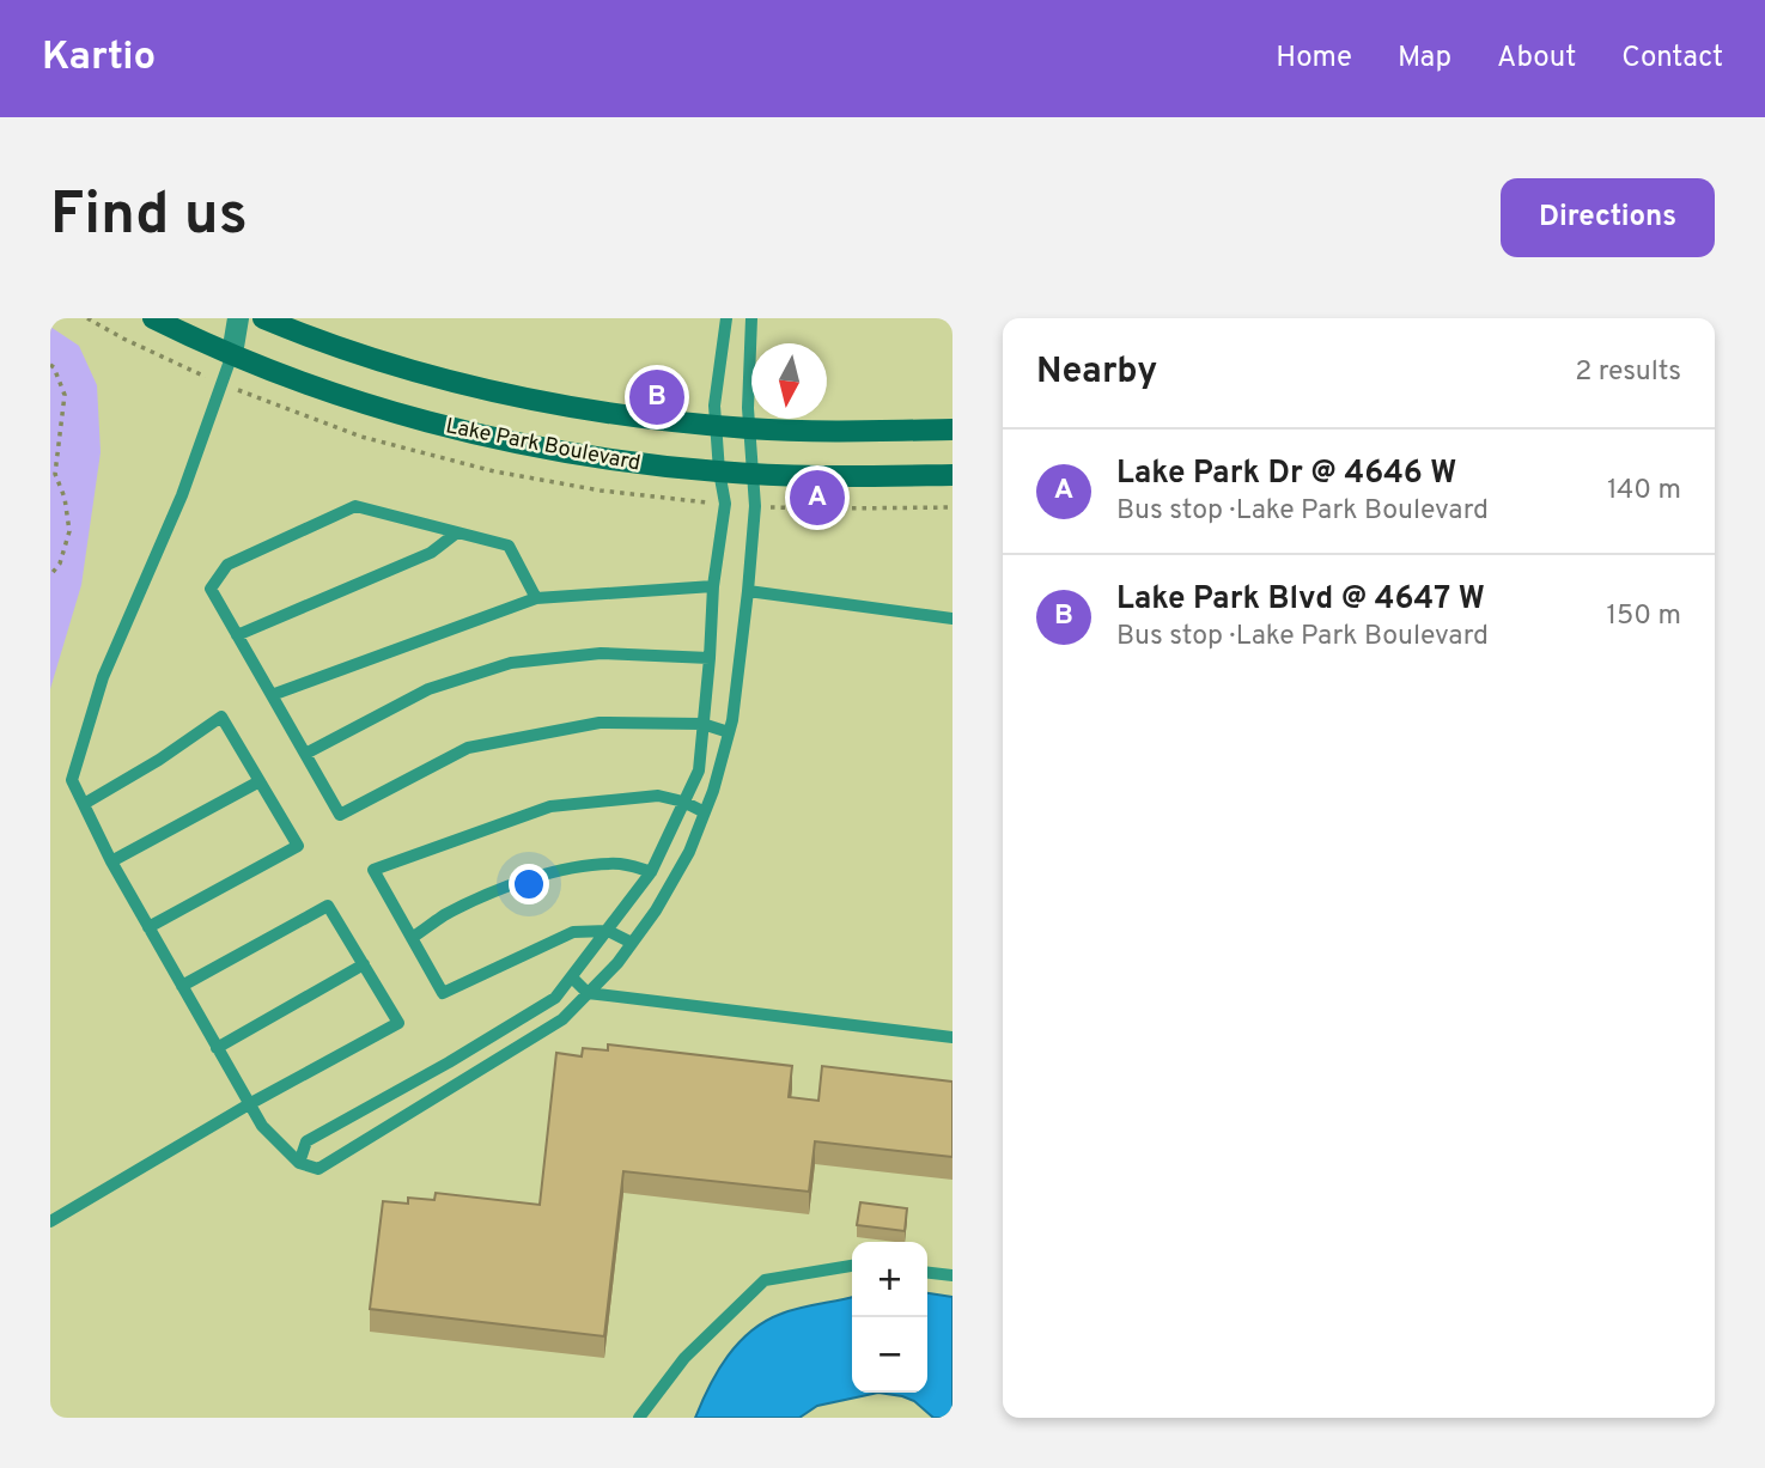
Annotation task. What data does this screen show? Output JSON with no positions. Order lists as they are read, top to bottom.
{
  "streets": {
    "street": ["Lake Park Boulevard"]
  },
  "north": "bottom",
  "page": {
    "header": "Kartio",
    "nav": [
      "Home",
      "Map",
      "About",
      "Contact"
    ],
    "buttons": "Directions",
    "title": "Find us",
    "heading": ["Nearby", "2 results"],
    "pins": ["B", "A"],
    "list": [
      {
        "mark": "A",
        "name": "Lake Park Dr @ 4646 W",
        "note": "Bus stop · Lake Park Boulevard",
        "value": "140 m"
      },
      {
        "mark": "B",
        "name": "Lake Park Blvd @ 4647 W",
        "note": "Bus stop · Lake Park Boulevard",
        "value": "150 m"
      }
    ],
    "map_buttons": ["+", "−"]
  }
}
